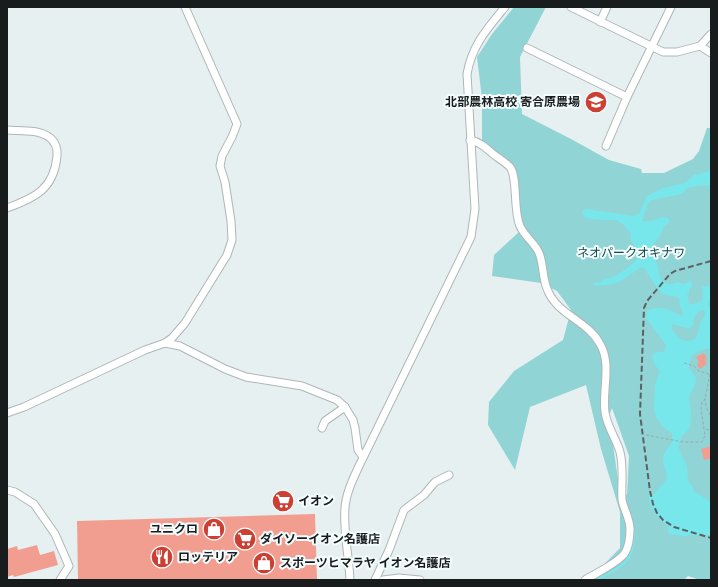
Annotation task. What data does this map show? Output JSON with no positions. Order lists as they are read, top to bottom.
{
  "parks": ["ネオパークオキナワ"],
  "places": {
    "school or university": ["北部農林高校 寄合原農場"],
    "supermarket": ["イオン", "ダイソーイオン名護店"],
    "shop": ["ユニクロ", "スポーツヒマラヤ イオン名護店"],
    "restaurant": ["ロッテリア"]
  }
}
